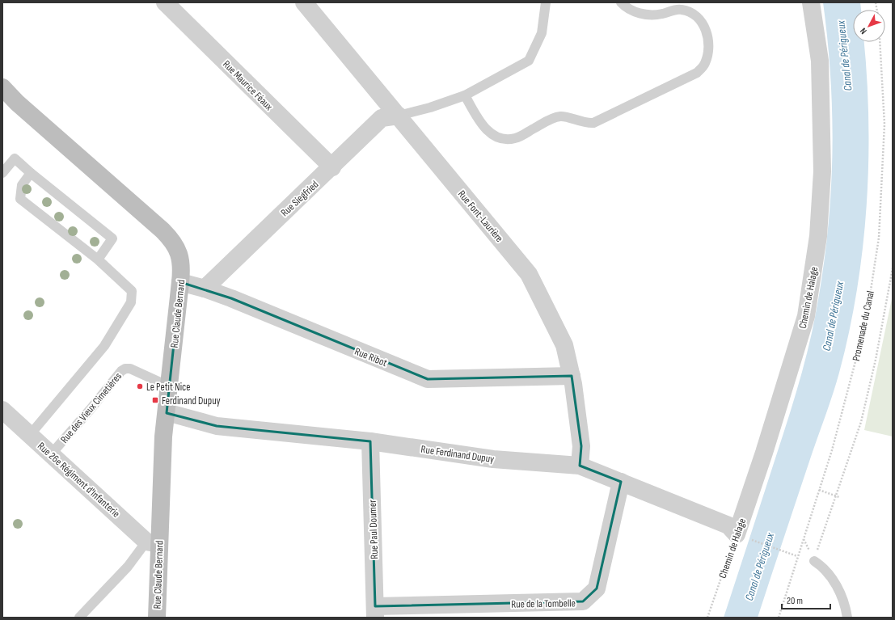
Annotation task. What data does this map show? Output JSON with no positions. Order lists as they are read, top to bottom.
{
  "streets": {
    "main road": ["Rue Claude Bernard"],
    "street": [
      "Rue Maurice Féaux",
      "Rue Siegfried",
      "Rue Font-Laurière",
      "Chemin de Halage",
      "Rue Ribot",
      "Rue Ferdinand Dupuy",
      "Rue 26e Régiment d'Infanterie",
      "Rue Paul Doumer",
      "Rue de la Tombelle"
    ],
    "lane": ["Rue des Vieux Cimetières"],
    "path": ["Promenade du Canal"]
  },
  "crossings": [
    ["Rue Maurice Féaux", "Rue Siegfried"],
    ["Rue Siegfried", "Rue Font-Laurière"],
    ["Rue Siegfried", "Rue Ribot"],
    ["Rue Font-Laurière", "Rue Ribot"],
    ["Rue Font-Laurière", "Rue Ferdinand Dupuy"],
    ["Chemin de Halage", "Rue Ferdinand Dupuy"],
    ["Rue Claude Bernard", "Rue Ribot"],
    ["Rue Claude Bernard", "Rue des Vieux Cimetières"],
    ["Rue Claude Bernard", "Rue Ferdinand Dupuy"],
    ["Rue Claude Bernard", "Rue 26e Régiment d'Infanterie"],
    ["Rue des Vieux Cimetières", "Rue 26e Régiment d'Infanterie"],
    ["Rue Ferdinand Dupuy", "Rue Paul Doumer"],
    ["Rue Ferdinand Dupuy", "Rue de la Tombelle"],
    ["Rue Paul Doumer", "Rue de la Tombelle"]
  ],
  "water": ["Canal de Périgueux"],
  "places": {
    "other": ["Le Petit Nice"],
    "transit": ["Ferdinand Dupuy"]
  },
  "scale_bar": "20 m",
  "north": "bottom left"
}
